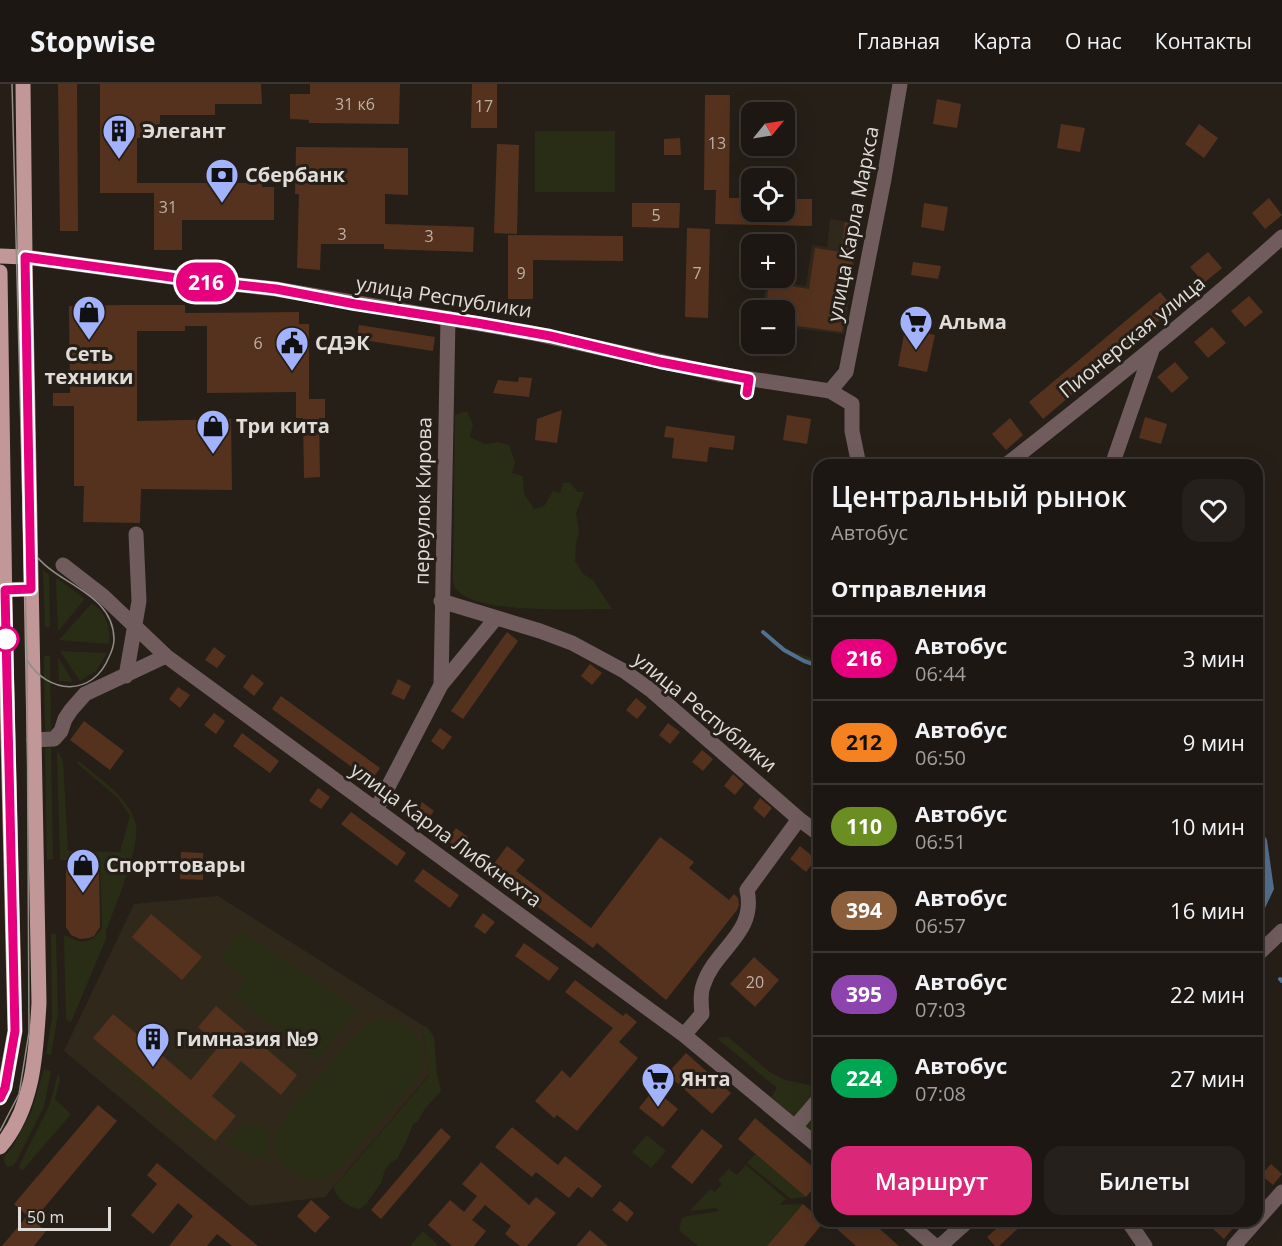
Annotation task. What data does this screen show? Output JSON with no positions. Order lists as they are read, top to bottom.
{
  "streets": {
    "street": [
      "улица Карла Маркса",
      "улица Республики",
      "Пионерская улица",
      "переулок Кирова",
      "улица Карла Либкнехта"
    ]
  },
  "crossings": [
    ["улица Карла Маркса", "улица Республики"],
    ["улица Республики", "переулок Кирова"],
    ["переулок Кирова", "улица Карла Либкнехта"]
  ],
  "places": {
    "building": ["Элегант", "Гимназия №9"],
    "bank": ["Сбербанк"],
    "shop": ["Сеть техники", "Три кита", "Спорттовары"],
    "supermarket": ["Альма", "Янта"],
    "public building": ["СДЭК"]
  },
  "lines": ["bus line 216"],
  "house_numbers": [
    "31 к6",
    "17",
    "13",
    "31",
    "5",
    "3",
    "3",
    "9",
    "7",
    "6",
    "20"
  ],
  "scale_bar": "50 m",
  "north": "top right",
  "page": {
    "header": "Stopwise",
    "nav": [
      "Главная",
      "Карта",
      "О нас",
      "Контакты"
    ],
    "on_map": "216",
    "map_buttons": ["+", "−"],
    "heading": [
      ["Центральный рынок", "Автобус"],
      "Отправления"
    ],
    "list": [
      {
        "mark": "216",
        "name": "Автобус",
        "note": "06:44",
        "value": "3 мин"
      },
      {
        "mark": "212",
        "name": "Автобус",
        "note": "06:50",
        "value": "9 мин"
      },
      {
        "mark": "110",
        "name": "Автобус",
        "note": "06:51",
        "value": "10 мин"
      },
      {
        "mark": "394",
        "name": "Автобус",
        "note": "06:57",
        "value": "16 мин"
      },
      {
        "mark": "395",
        "name": "Автобус",
        "note": "07:03",
        "value": "22 мин"
      },
      {
        "mark": "224",
        "name": "Автобус",
        "note": "07:08",
        "value": "27 мин"
      }
    ],
    "buttons": ["Маршрут", "Билеты"],
    "scale": "50 m"
  }
}
